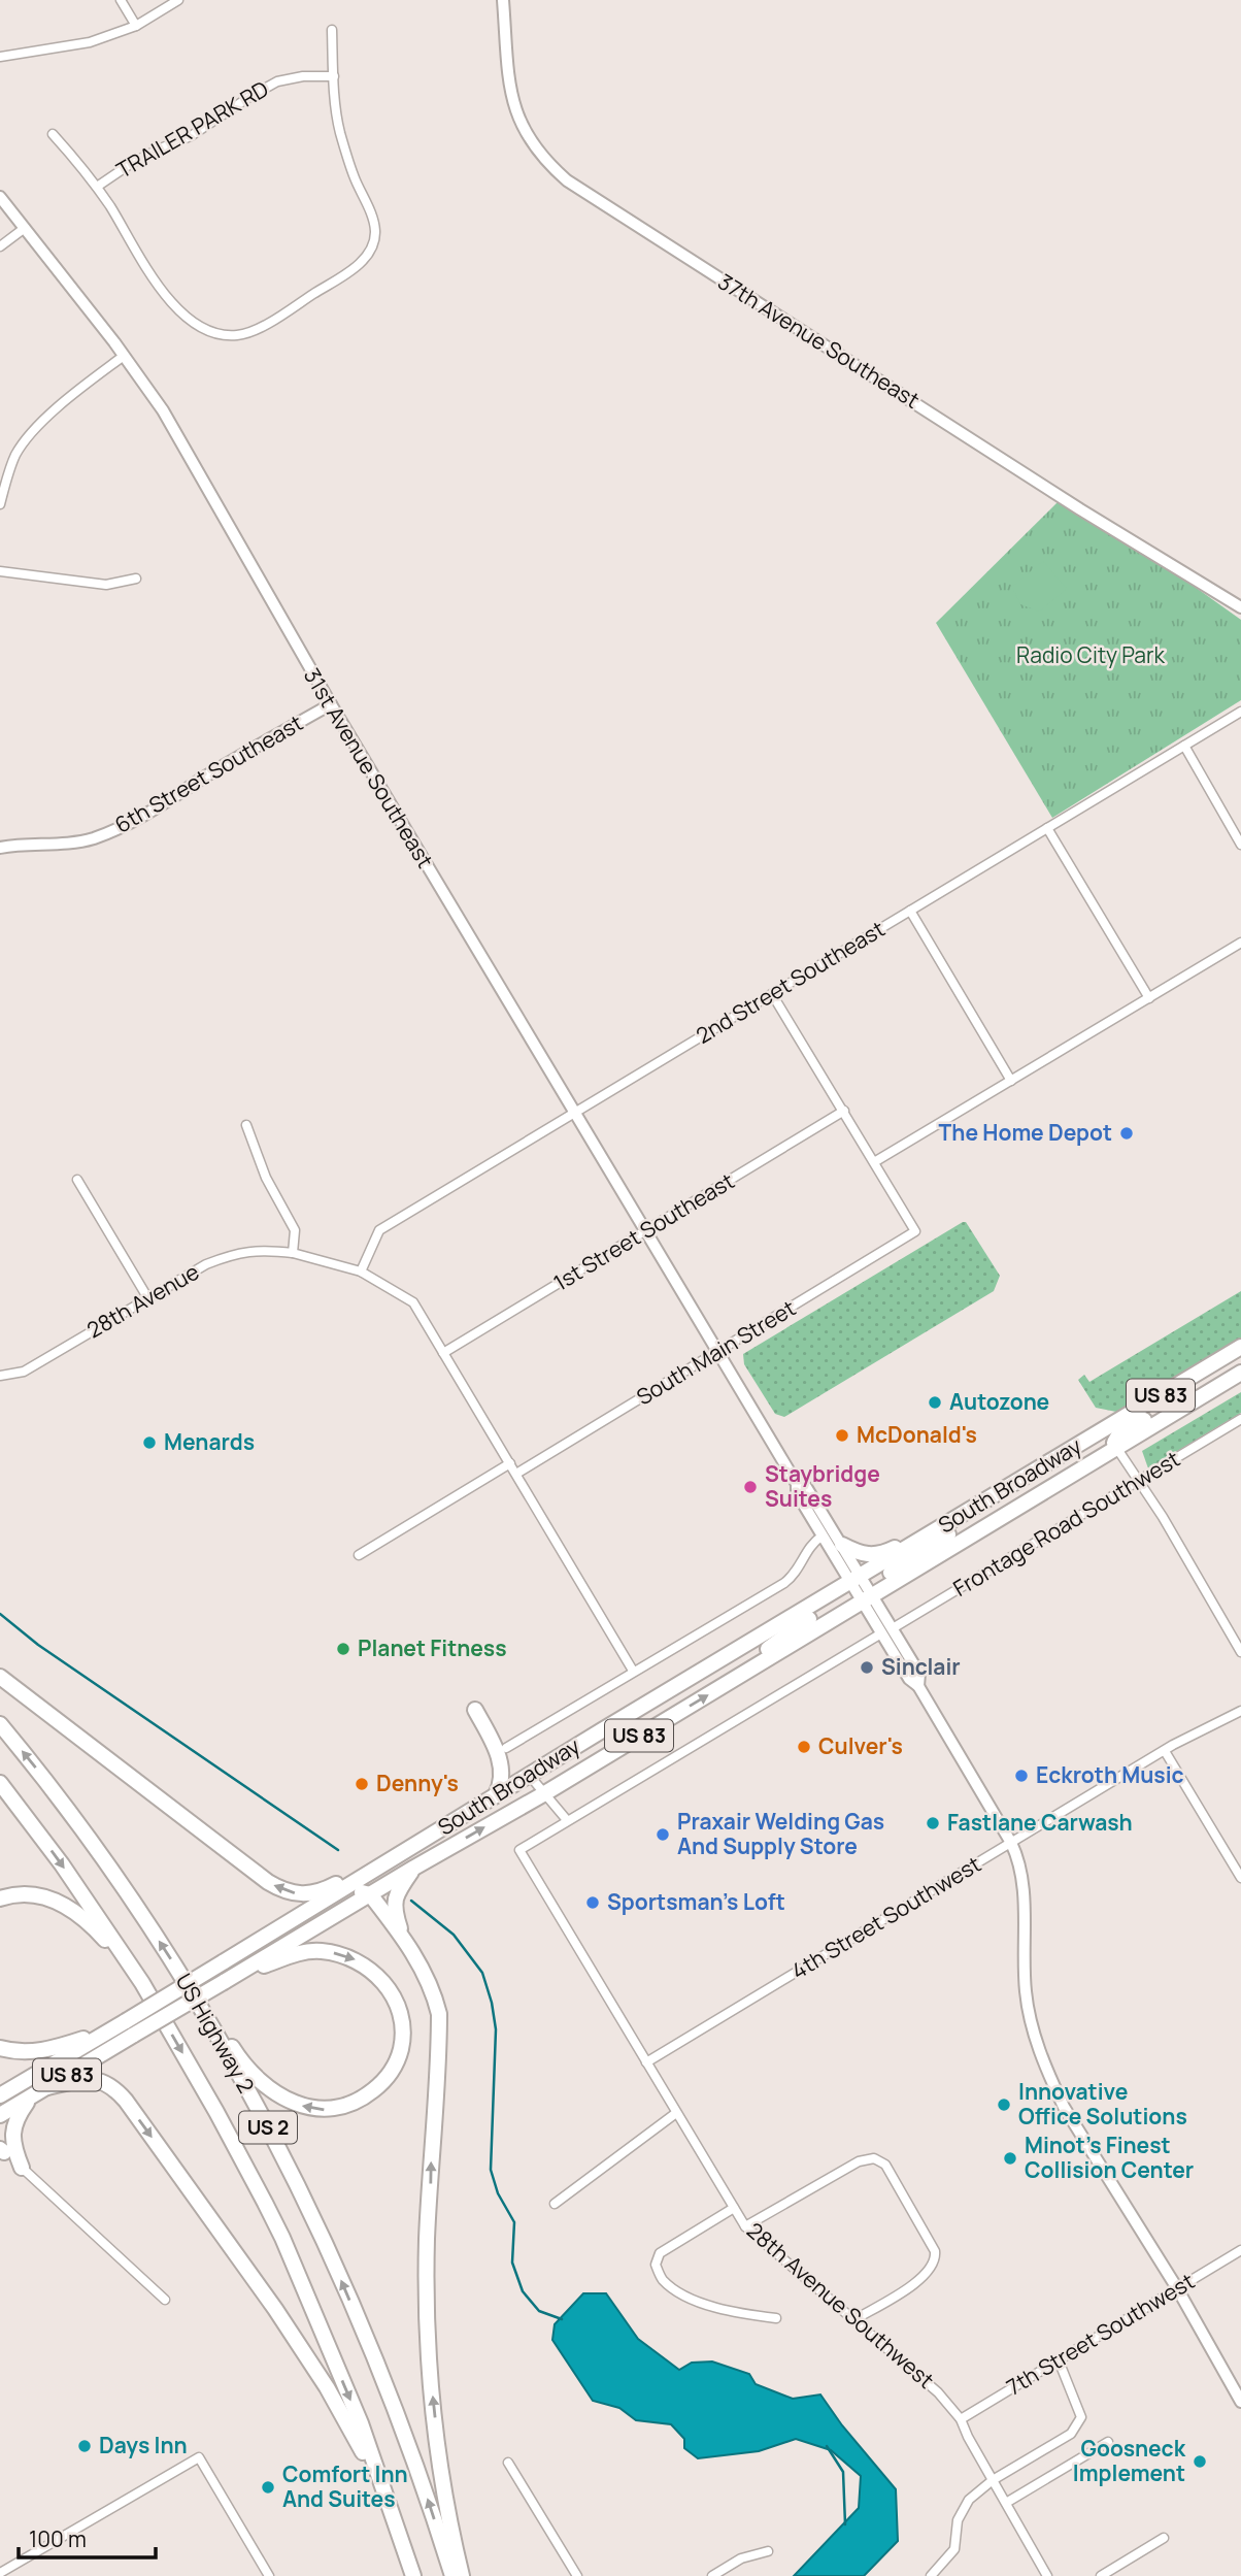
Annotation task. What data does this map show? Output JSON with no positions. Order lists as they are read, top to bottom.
{
  "streets": {
    "highway": [
      "US 83",
      "South Broadway",
      "US Highway 2",
      "US 2"
    ],
    "street": [
      "TRAILER PARK RD",
      "37th Avenue Southeast",
      "31st Avenue Southeast",
      "6th Street Southeast",
      "2nd Street Southeast",
      "1st Street Southeast",
      "28th Avenue",
      "South Main Street",
      "Frontage Road Southwest",
      "4th Street Southwest",
      "28th Avenue Southwest",
      "7th Street Southwest"
    ]
  },
  "crossings": [
    ["31st Avenue Southeast", "6th Street Southeast"],
    ["31st Avenue Southeast", "2nd Street Southeast"],
    ["31st Avenue Southeast", "1st Street Southeast"],
    ["31st Avenue Southeast", "South Main Street"],
    ["2nd Street Southeast", "28th Avenue"],
    ["1st Street Southeast", "28th Avenue"],
    ["28th Avenue", "South Main Street"],
    ["Frontage Road Southwest", "28th Avenue Southwest"],
    ["4th Street Southwest", "28th Avenue Southwest"],
    ["28th Avenue Southwest", "7th Street Southwest"]
  ],
  "parks": ["Radio City Park"],
  "places": [
    "The Home Depot",
    "Autozone",
    "McDonald's",
    "Menards",
    "Staybridge Suites",
    "Planet Fitness",
    "Sinclair",
    "Culver's",
    "Eckroth Music",
    "Denny's",
    "Fastlane Carwash",
    "Praxair Welding Gas And Supply Store",
    "Sportsman's Loft",
    "Innovative Office Solutions",
    "Minot’s Finest Collision Center",
    "Days Inn",
    "Goosneck Implement",
    "Comfort Inn And Suites"
  ],
  "scale_bar": "100 m"
}
